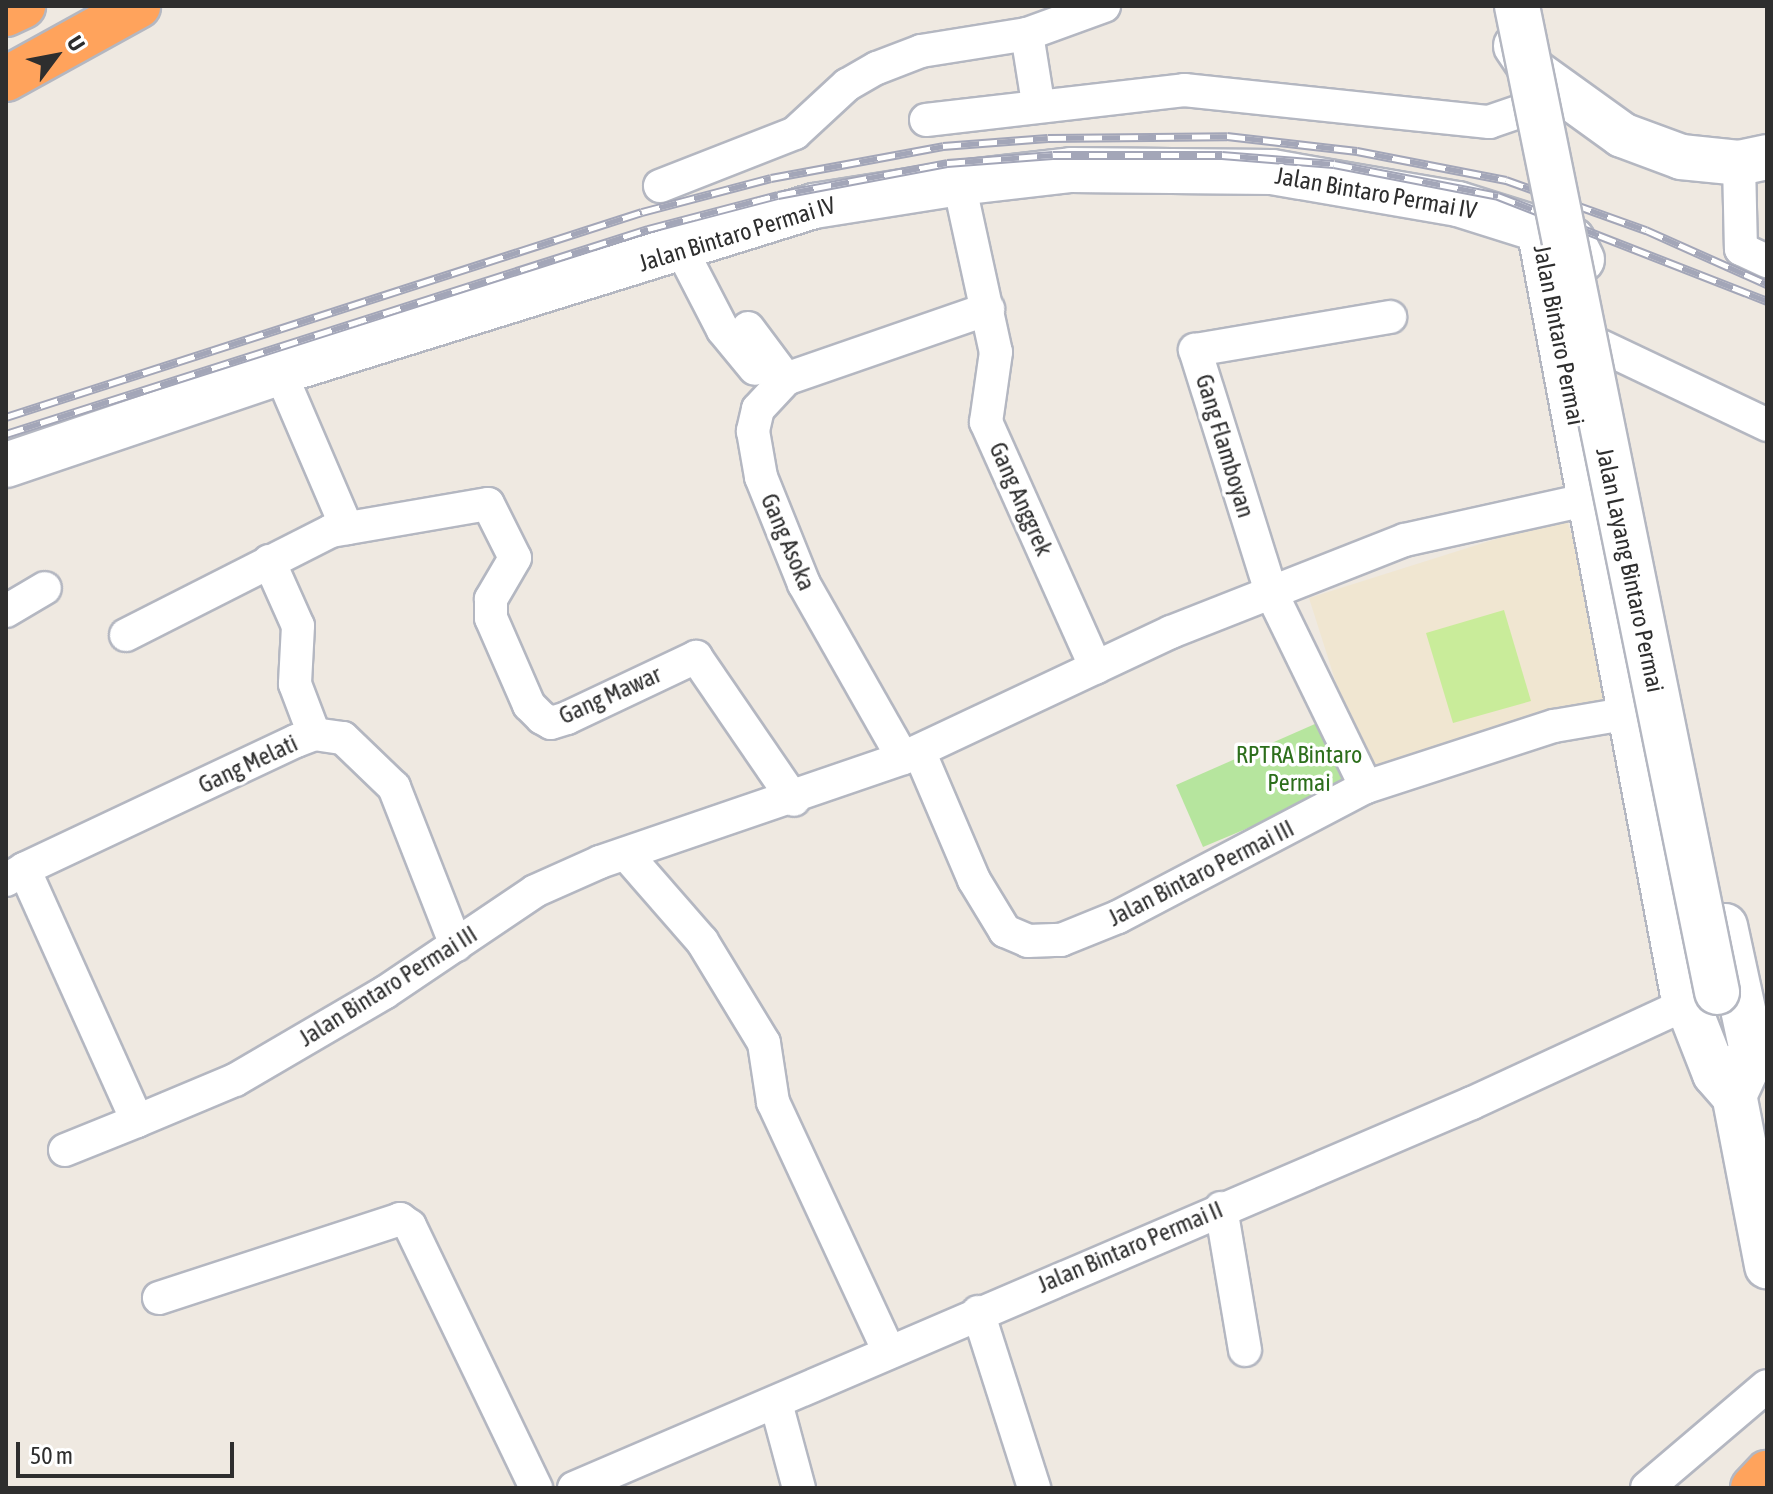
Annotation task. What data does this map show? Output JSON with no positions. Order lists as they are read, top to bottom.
{
  "streets": {
    "street": [
      "Jalan Bintaro Permai IV",
      "Jalan Bintaro Permai",
      "Gang Flamboyan",
      "Gang Anggrek",
      "Gang Asoka",
      "Jalan Layang Bintaro Permai",
      "Gang Mawar",
      "Gang Melati",
      "Jalan Bintaro Permai III",
      "Jalan Bintaro Permai II"
    ]
  },
  "crossings": [
    ["Jalan Bintaro Permai IV", "Jalan Bintaro Permai"],
    ["Jalan Bintaro Permai IV", "Gang Anggrek"],
    ["Jalan Bintaro Permai", "Jalan Layang Bintaro Permai"],
    ["Jalan Bintaro Permai", "Jalan Bintaro Permai III"],
    ["Jalan Bintaro Permai", "Jalan Bintaro Permai II"],
    ["Gang Flamboyan", "Jalan Bintaro Permai III"],
    ["Gang Anggrek", "Jalan Bintaro Permai III"],
    ["Gang Asoka", "Jalan Bintaro Permai III"],
    ["Jalan Layang Bintaro Permai", "Jalan Bintaro Permai II"],
    ["Gang Mawar", "Jalan Bintaro Permai III"],
    ["Gang Melati", "Jalan Bintaro Permai III"]
  ],
  "parks": ["RPTRA Bintaro Permai"],
  "scale_bar": "50 m",
  "north": "top right"
}
